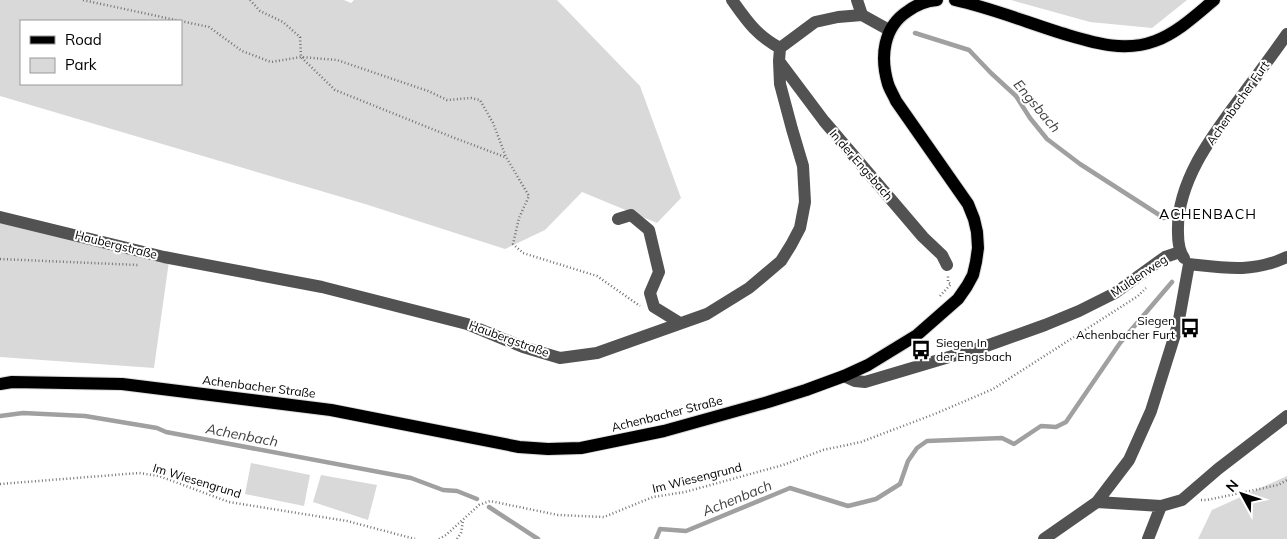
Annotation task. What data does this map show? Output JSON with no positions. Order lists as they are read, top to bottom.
{
  "streets": {
    "main road": ["Achenbacher Straße"],
    "street": [
      "Achenbacher Furt",
      "In der Engsbach",
      "Haubergstraße",
      "Muldenweg"
    ],
    "path": ["Im Wiesengrund"]
  },
  "crossings": [
    ["Achenbacher Furt", "Muldenweg"],
    ["In der Engsbach", "Haubergstraße"],
    ["Muldenweg", "Achenbacher Straße"]
  ],
  "districts": ["ACHENBACH"],
  "water": ["Engsbach", "Achenbach"],
  "places": {
    "bus stop": ["Siegen Achenbacher Furt", "Siegen In der Engsbach"]
  },
  "legend": ["Road", "Park"],
  "north": "top left"
}
